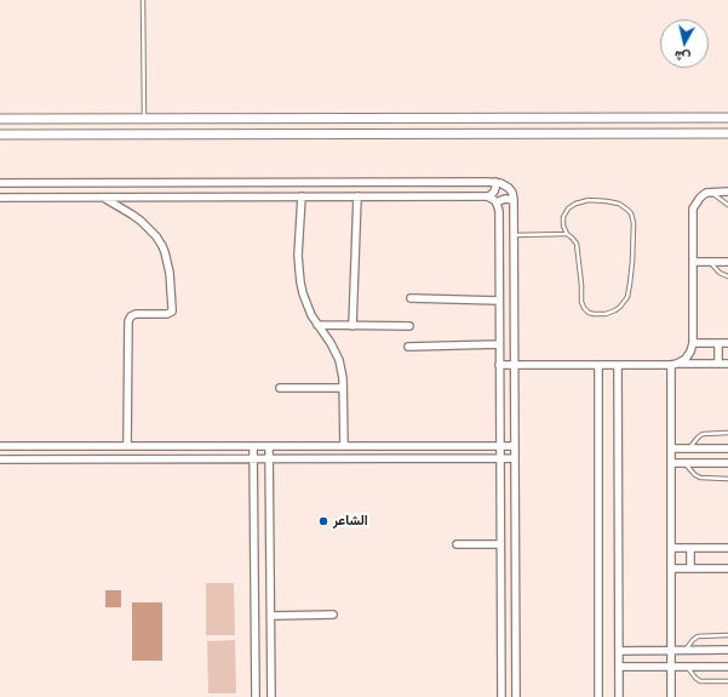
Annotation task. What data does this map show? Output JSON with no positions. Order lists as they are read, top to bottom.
{
  "places": ["الشاعر"],
  "north": "bottom"
}
